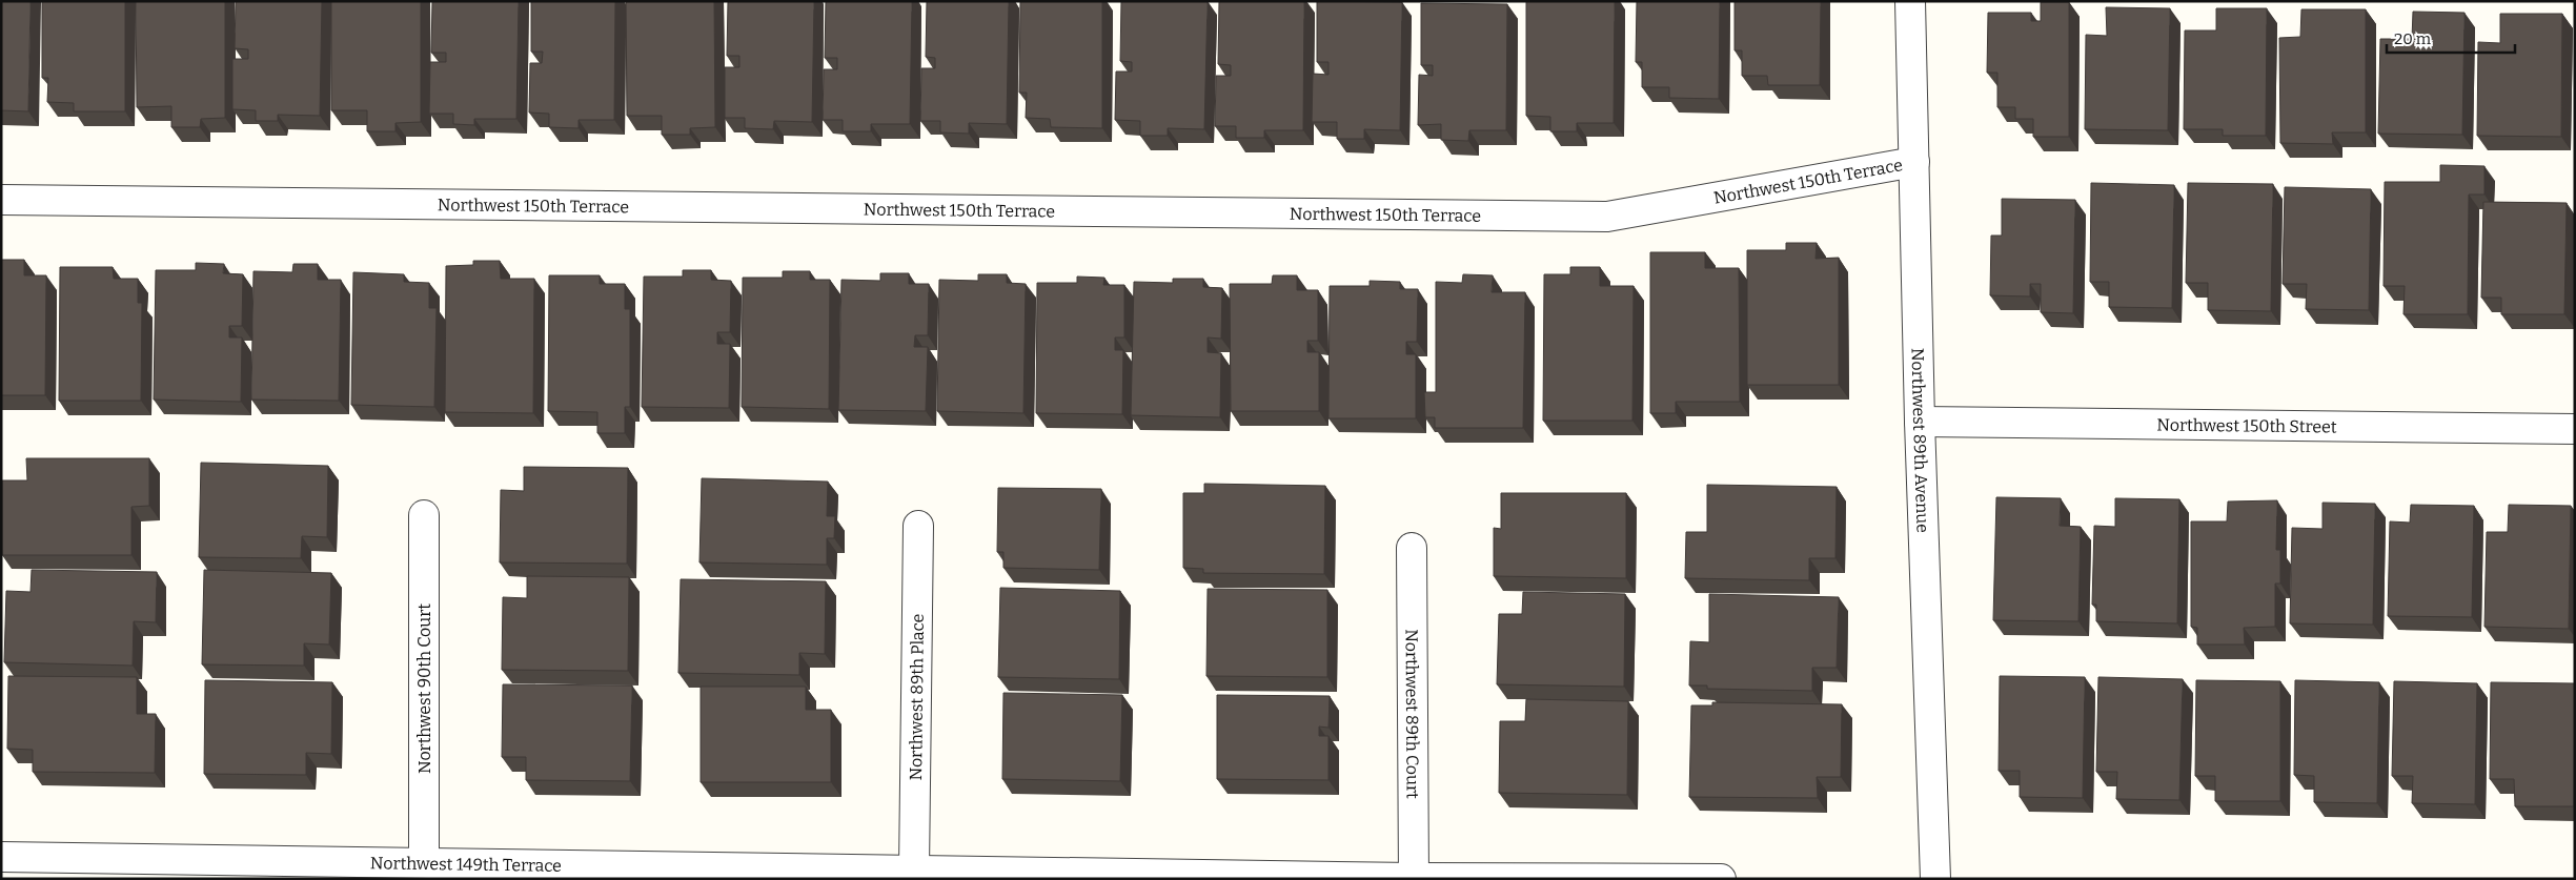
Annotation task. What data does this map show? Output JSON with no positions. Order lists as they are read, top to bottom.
{
  "streets": {
    "street": [
      "Northwest 150th Terrace",
      "Northwest 150th Street",
      "Northwest 89th Avenue",
      "Northwest 90th Court",
      "Northwest 89th Place",
      "Northwest 89th Court",
      "Northwest 149th Terrace"
    ]
  },
  "crossings": [
    ["Northwest 150th Terrace", "Northwest 89th Avenue"],
    ["Northwest 150th Street", "Northwest 89th Avenue"],
    ["Northwest 90th Court", "Northwest 149th Terrace"],
    ["Northwest 89th Place", "Northwest 149th Terrace"],
    ["Northwest 89th Court", "Northwest 149th Terrace"]
  ],
  "scale_bar": "20 m"
}
